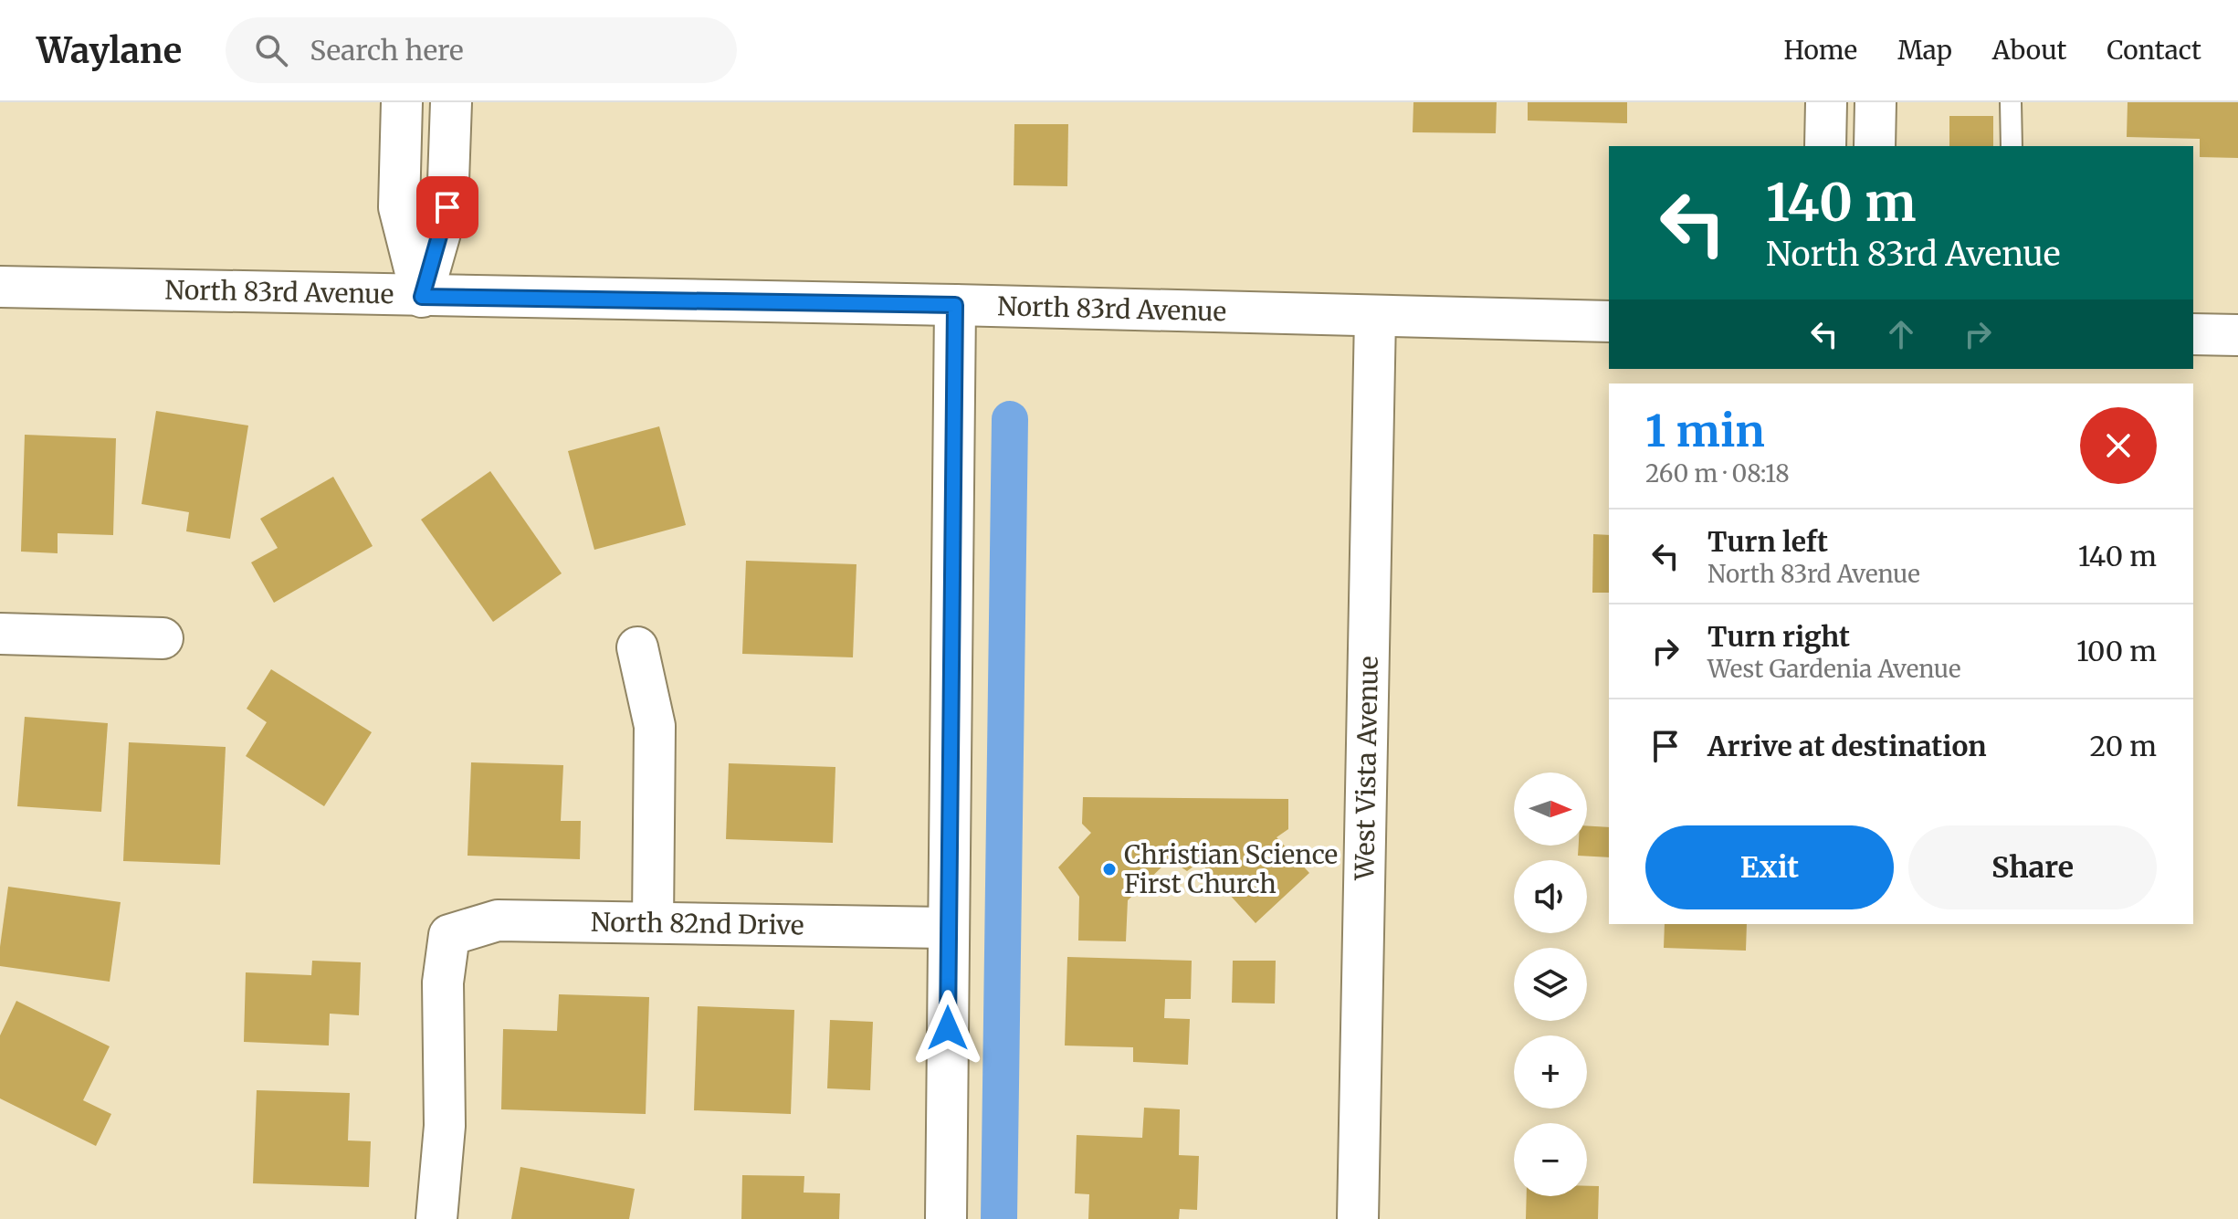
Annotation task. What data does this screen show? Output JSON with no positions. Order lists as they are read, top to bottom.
{
  "streets": {
    "street": ["North 83rd Avenue", "West Vista Avenue", "North 82nd Drive"]
  },
  "crossings": [
    ["North 83rd Avenue", "West Vista Avenue"]
  ],
  "places": ["Christian Science First Church"],
  "north": "right",
  "page": {
    "header": "Waylane",
    "search": "Search here",
    "nav": [
      "Home",
      "Map",
      "About",
      "Contact"
    ],
    "turn": ["140 m", "North 83rd Avenue"],
    "heading": ["1 min", "260 m · 08:18"],
    "list": [
      {
        "name": "Turn left",
        "note": "North 83rd Avenue",
        "value": "140 m"
      },
      {
        "name": "Turn right",
        "note": "West Gardenia Avenue",
        "value": "100 m"
      },
      {
        "name": "Arrive at destination",
        "value": "20 m"
      }
    ],
    "map_buttons": ["+", "−"],
    "buttons": ["Exit", "Share"]
  }
}
